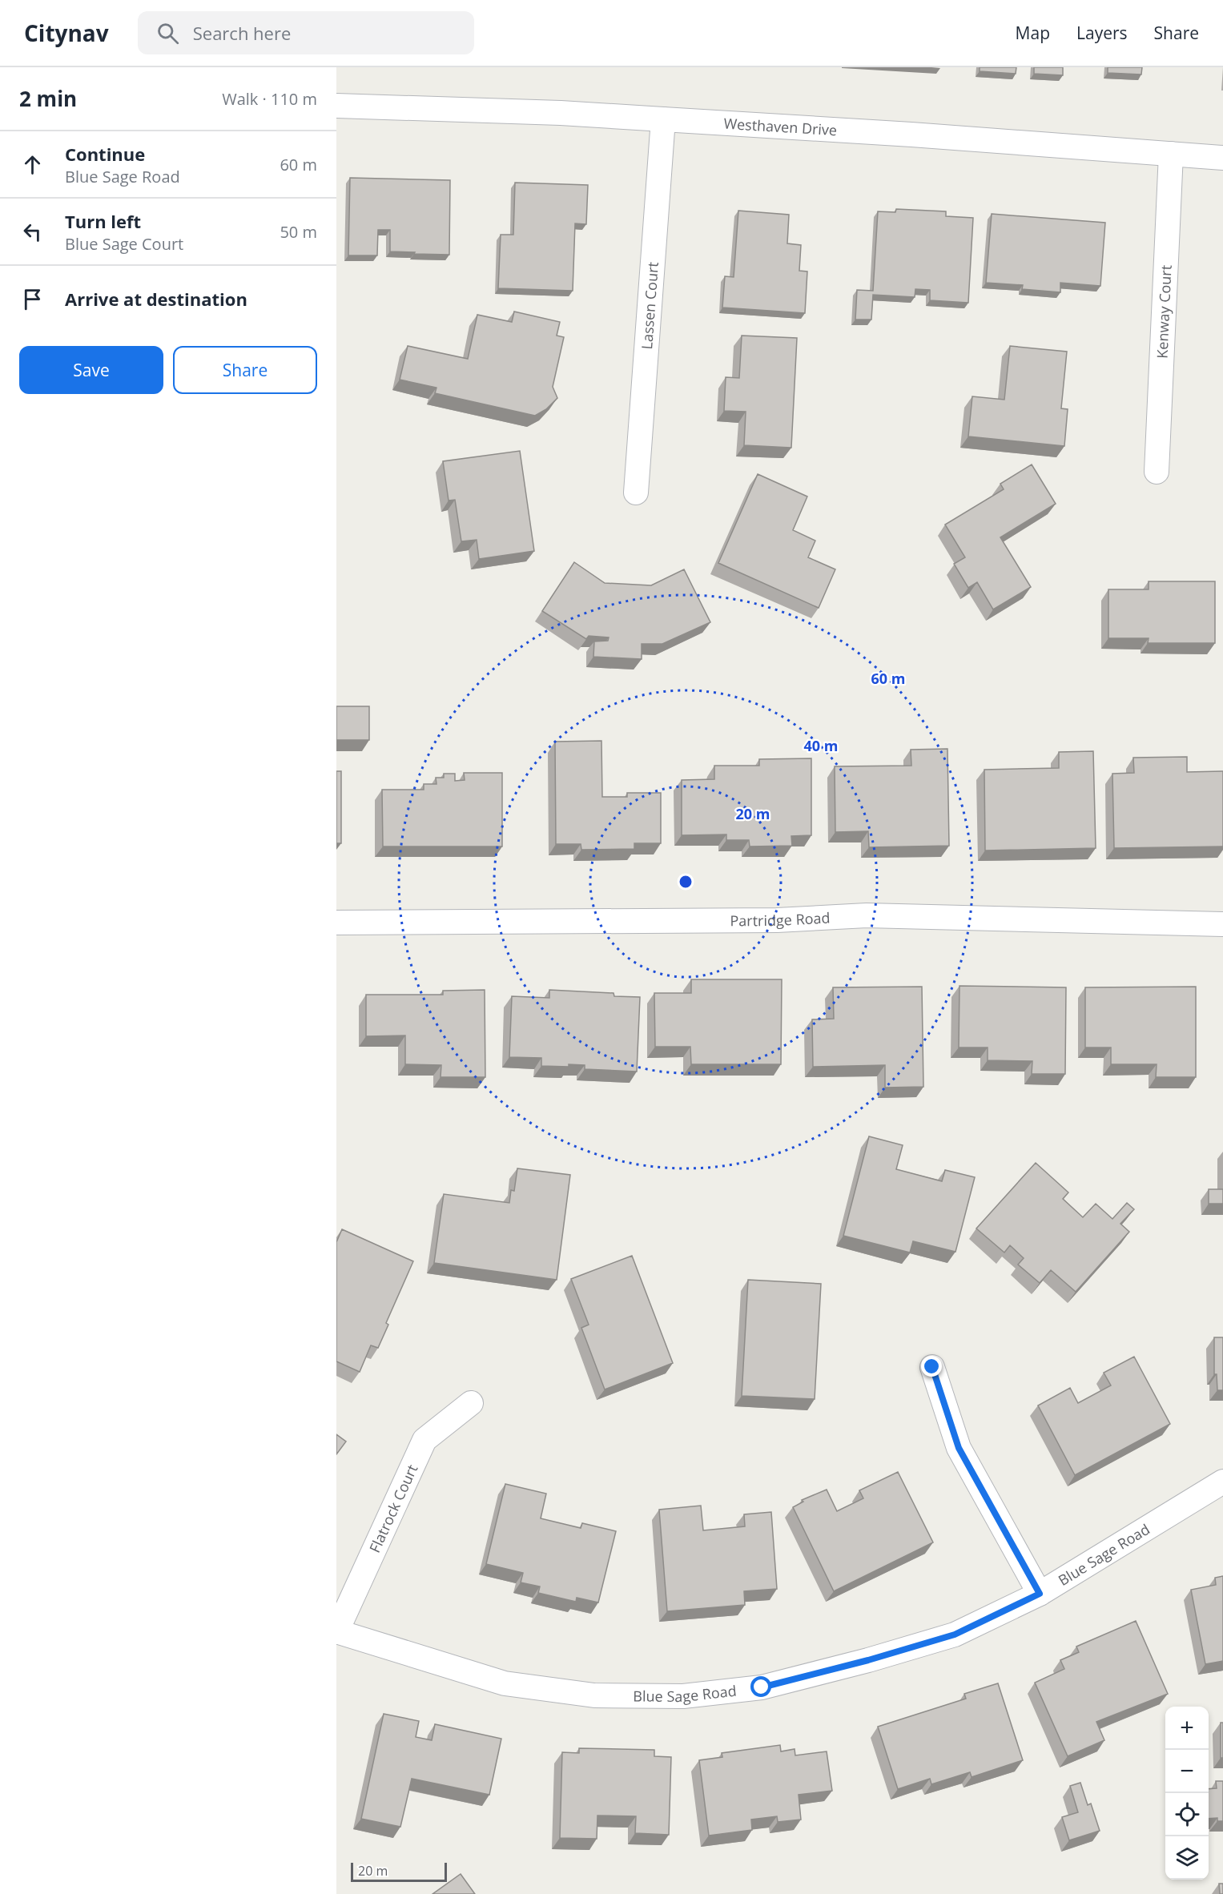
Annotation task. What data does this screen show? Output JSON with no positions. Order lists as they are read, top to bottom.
{
  "streets": {
    "street": [
      "Westhaven Drive",
      "Lassen Court",
      "Kenway Court",
      "Partridge Road",
      "Flatrock Court",
      "Blue Sage Road"
    ]
  },
  "crossings": [
    ["Westhaven Drive", "Lassen Court"],
    ["Westhaven Drive", "Kenway Court"],
    ["Flatrock Court", "Blue Sage Road"]
  ],
  "scale_bar": "20 m",
  "page": {
    "header": "Citynav",
    "search": "Search here",
    "nav": ["Map", "Layers", "Share"],
    "heading": ["2 min", "Walk · 110 m"],
    "list": [
      ["Continue", "Blue Sage Road", "60 m"],
      ["Turn left", "Blue Sage Court", "50 m"],
      "Arrive at destination"
    ],
    "buttons": ["Save", "Share"],
    "map_buttons": ["+", "−"],
    "scale": "20 m"
  },
  "rings": ["60 m", "40 m", "20 m"]
}
